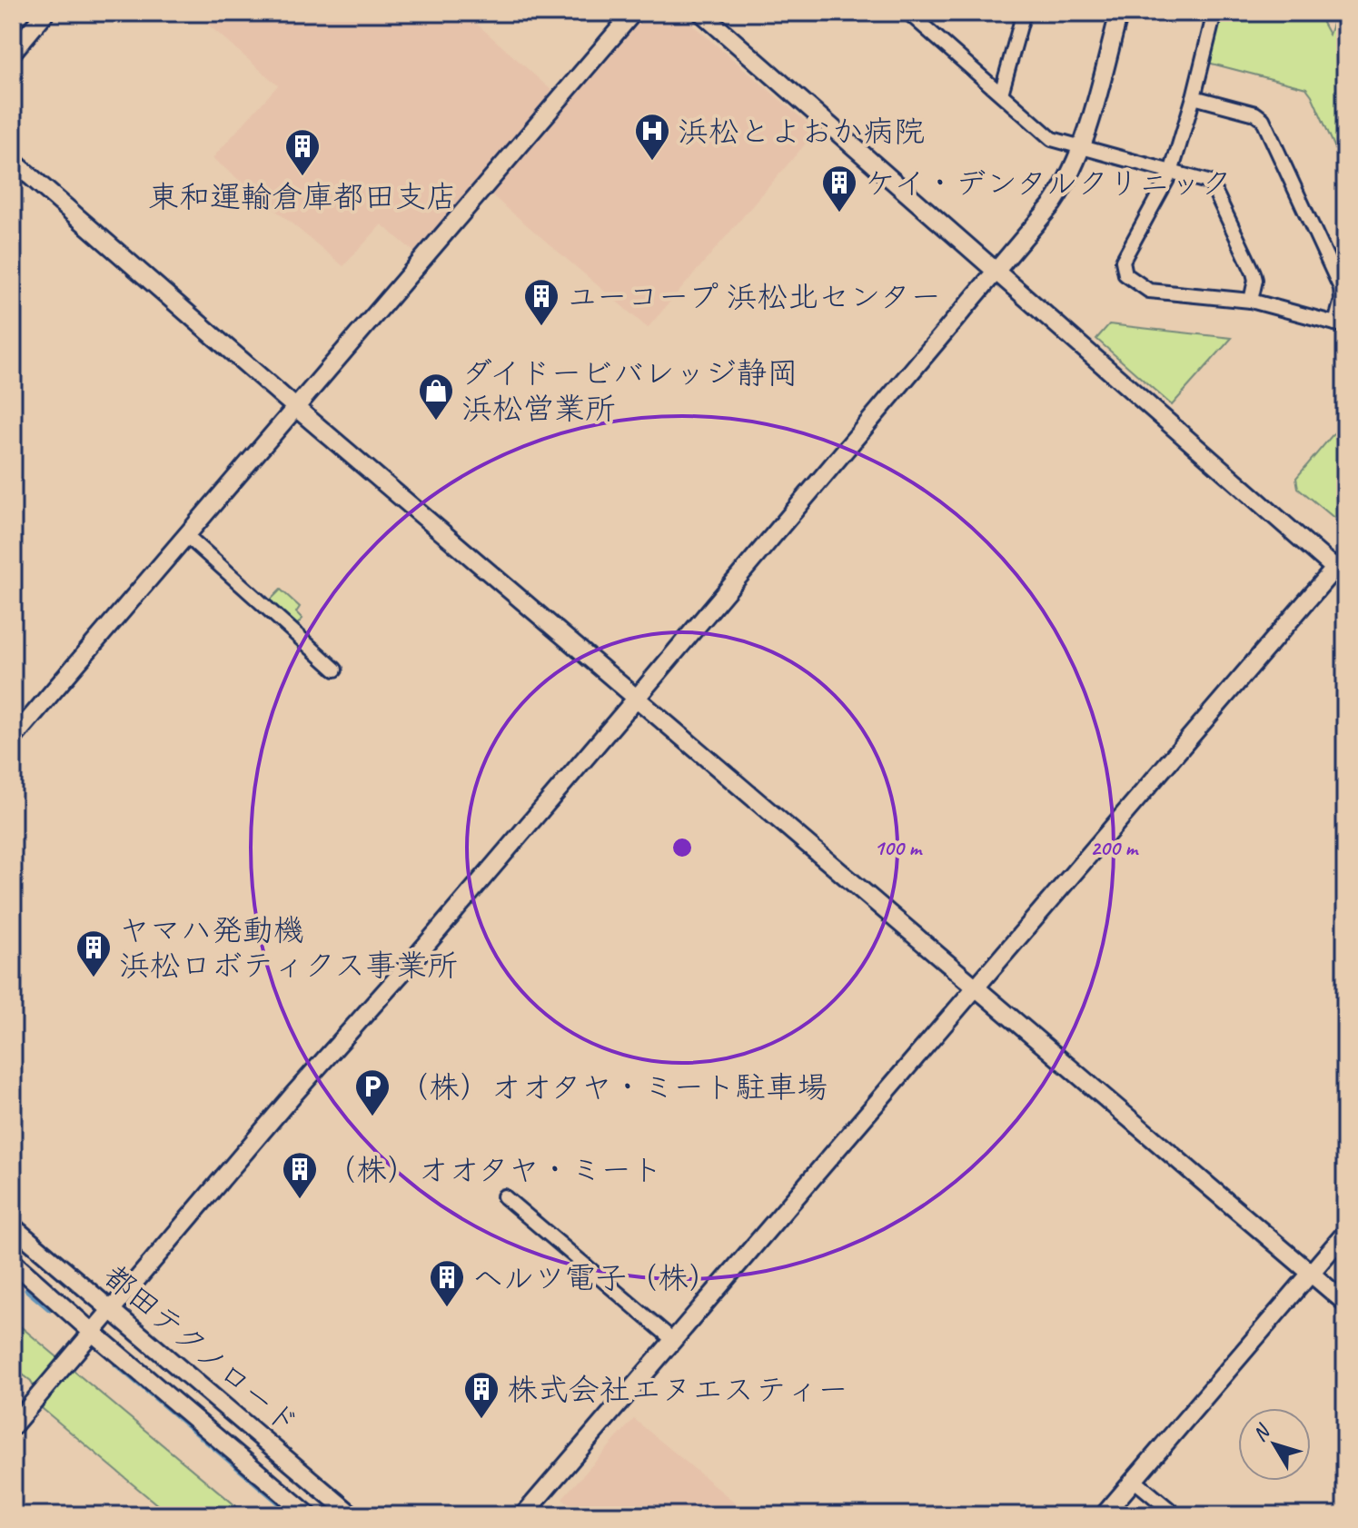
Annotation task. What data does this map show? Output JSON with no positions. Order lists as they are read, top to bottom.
{
  "streets": {
    "street": ["都田テクノロード"]
  },
  "places": {
    "hospital": ["浜松とよおか病院"],
    "building": [
      "東和運輸倉庫都田支店",
      "ケイ・デンタルクリニック",
      "ユーコープ 浜松北センター",
      "ヤマハ発動機 浜松ロボティクス事業所",
      "（株）オオタヤ・ミート",
      "ヘルツ電子（株）",
      "株式会社エヌエスティー"
    ],
    "shop": ["ダイドービバレッジ静岡 浜松営業所"],
    "parking": ["（株）オオタヤ・ミート駐車場"]
  },
  "north": "top left",
  "rings": ["100 m", "200 m"]
}
